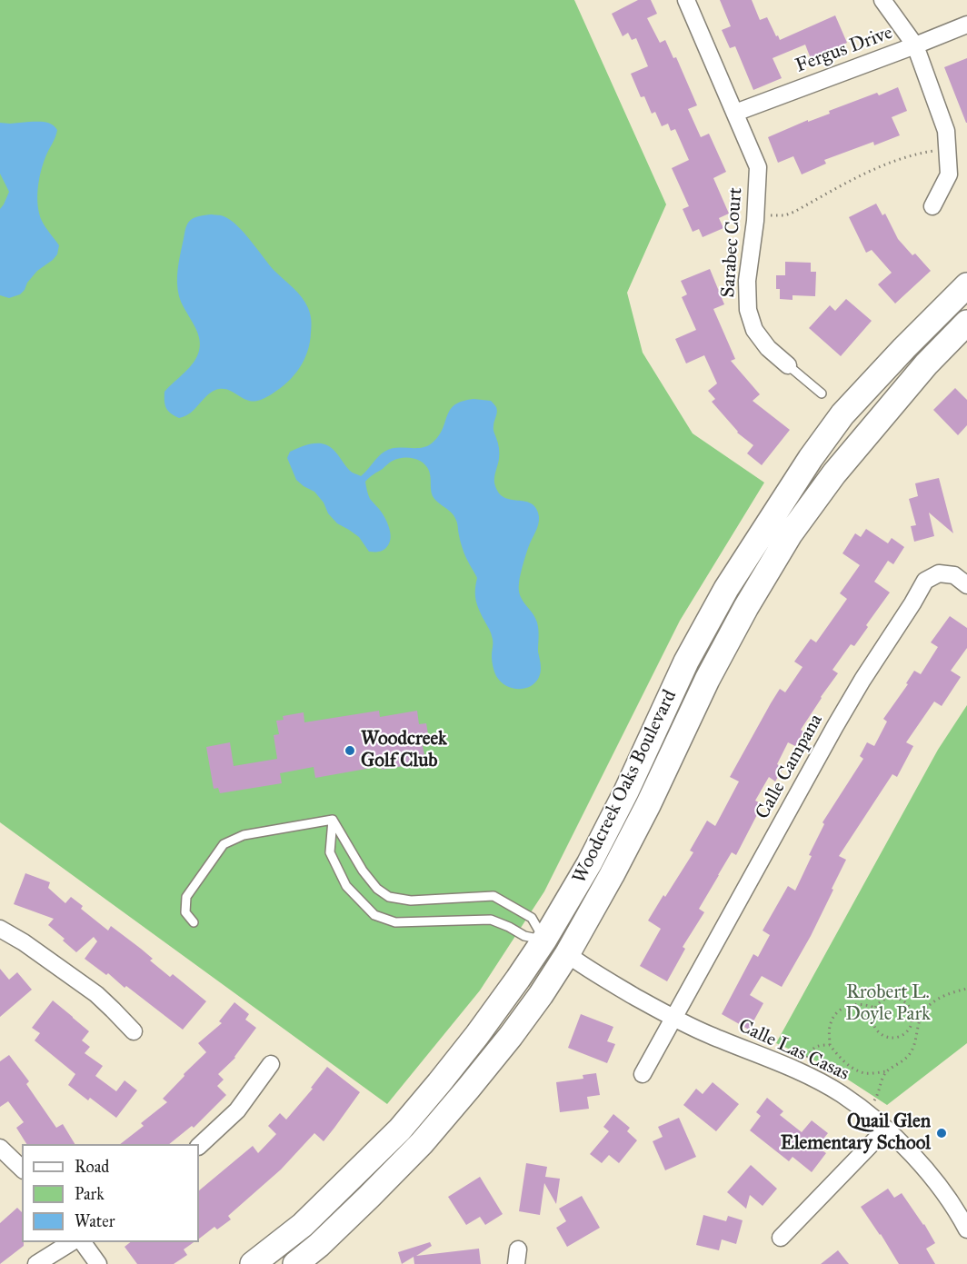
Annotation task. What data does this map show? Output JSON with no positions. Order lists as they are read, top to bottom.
{
  "streets": {
    "main road": ["Woodcreek Oaks Boulevard"],
    "street": [
      "Fergus Drive",
      "Sarabec Court",
      "Calle Campana",
      "Calle Las Casas"
    ]
  },
  "crossings": [
    ["Fergus Drive", "Sarabec Court"],
    ["Calle Campana", "Calle Las Casas"],
    ["Woodcreek Oaks Boulevard", "Calle Las Casas"]
  ],
  "parks": ["Rrobert L. Doyle Park"],
  "places": ["Woodcreek Golf Club", "Quail Glen Elementary School"],
  "legend": ["Road", "Park", "Water"]
}
